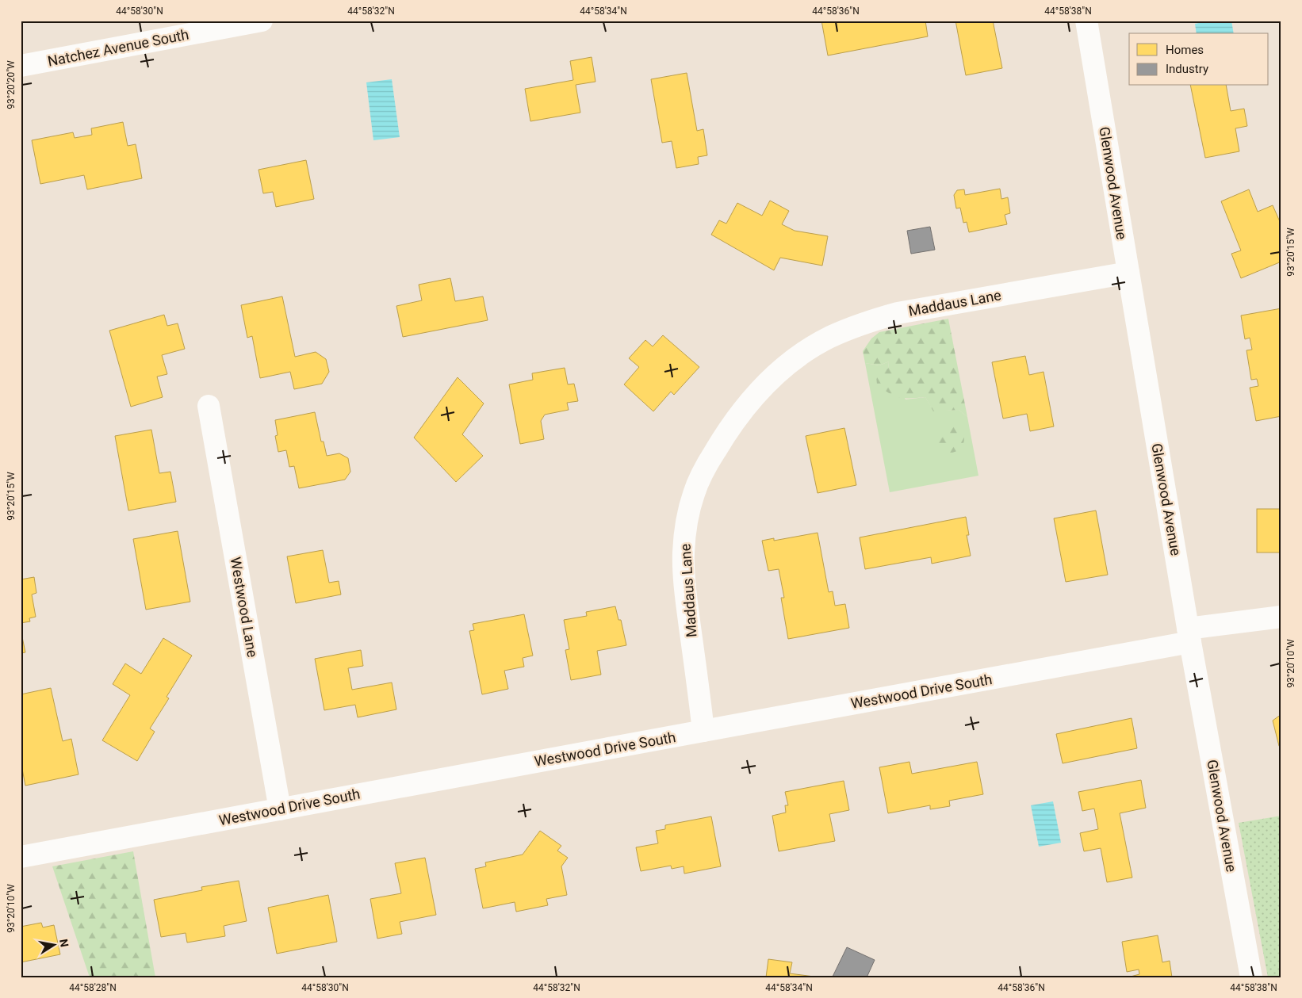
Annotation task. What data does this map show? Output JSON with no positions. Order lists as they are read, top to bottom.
{
  "streets": {
    "street": [
      "Natchez Avenue South",
      "Glenwood Avenue",
      "Maddaus Lane",
      "Westwood Lane",
      "Westwood Drive South"
    ]
  },
  "crossings": [
    ["Glenwood Avenue", "Maddaus Lane"],
    ["Glenwood Avenue", "Westwood Drive South"],
    ["Maddaus Lane", "Westwood Drive South"],
    ["Westwood Lane", "Westwood Drive South"]
  ],
  "legend": ["Homes", "Industry"],
  "north": "right",
  "coordinates": [
    "44°58'30\"N",
    "44°58'32\"N",
    "44°58'34\"N",
    "44°58'36\"N",
    "44°58'38\"N",
    "93°20'20\"W",
    "93°20'15\"W",
    "93°20'10\"W",
    "44°58'28\"N"
  ]
}
